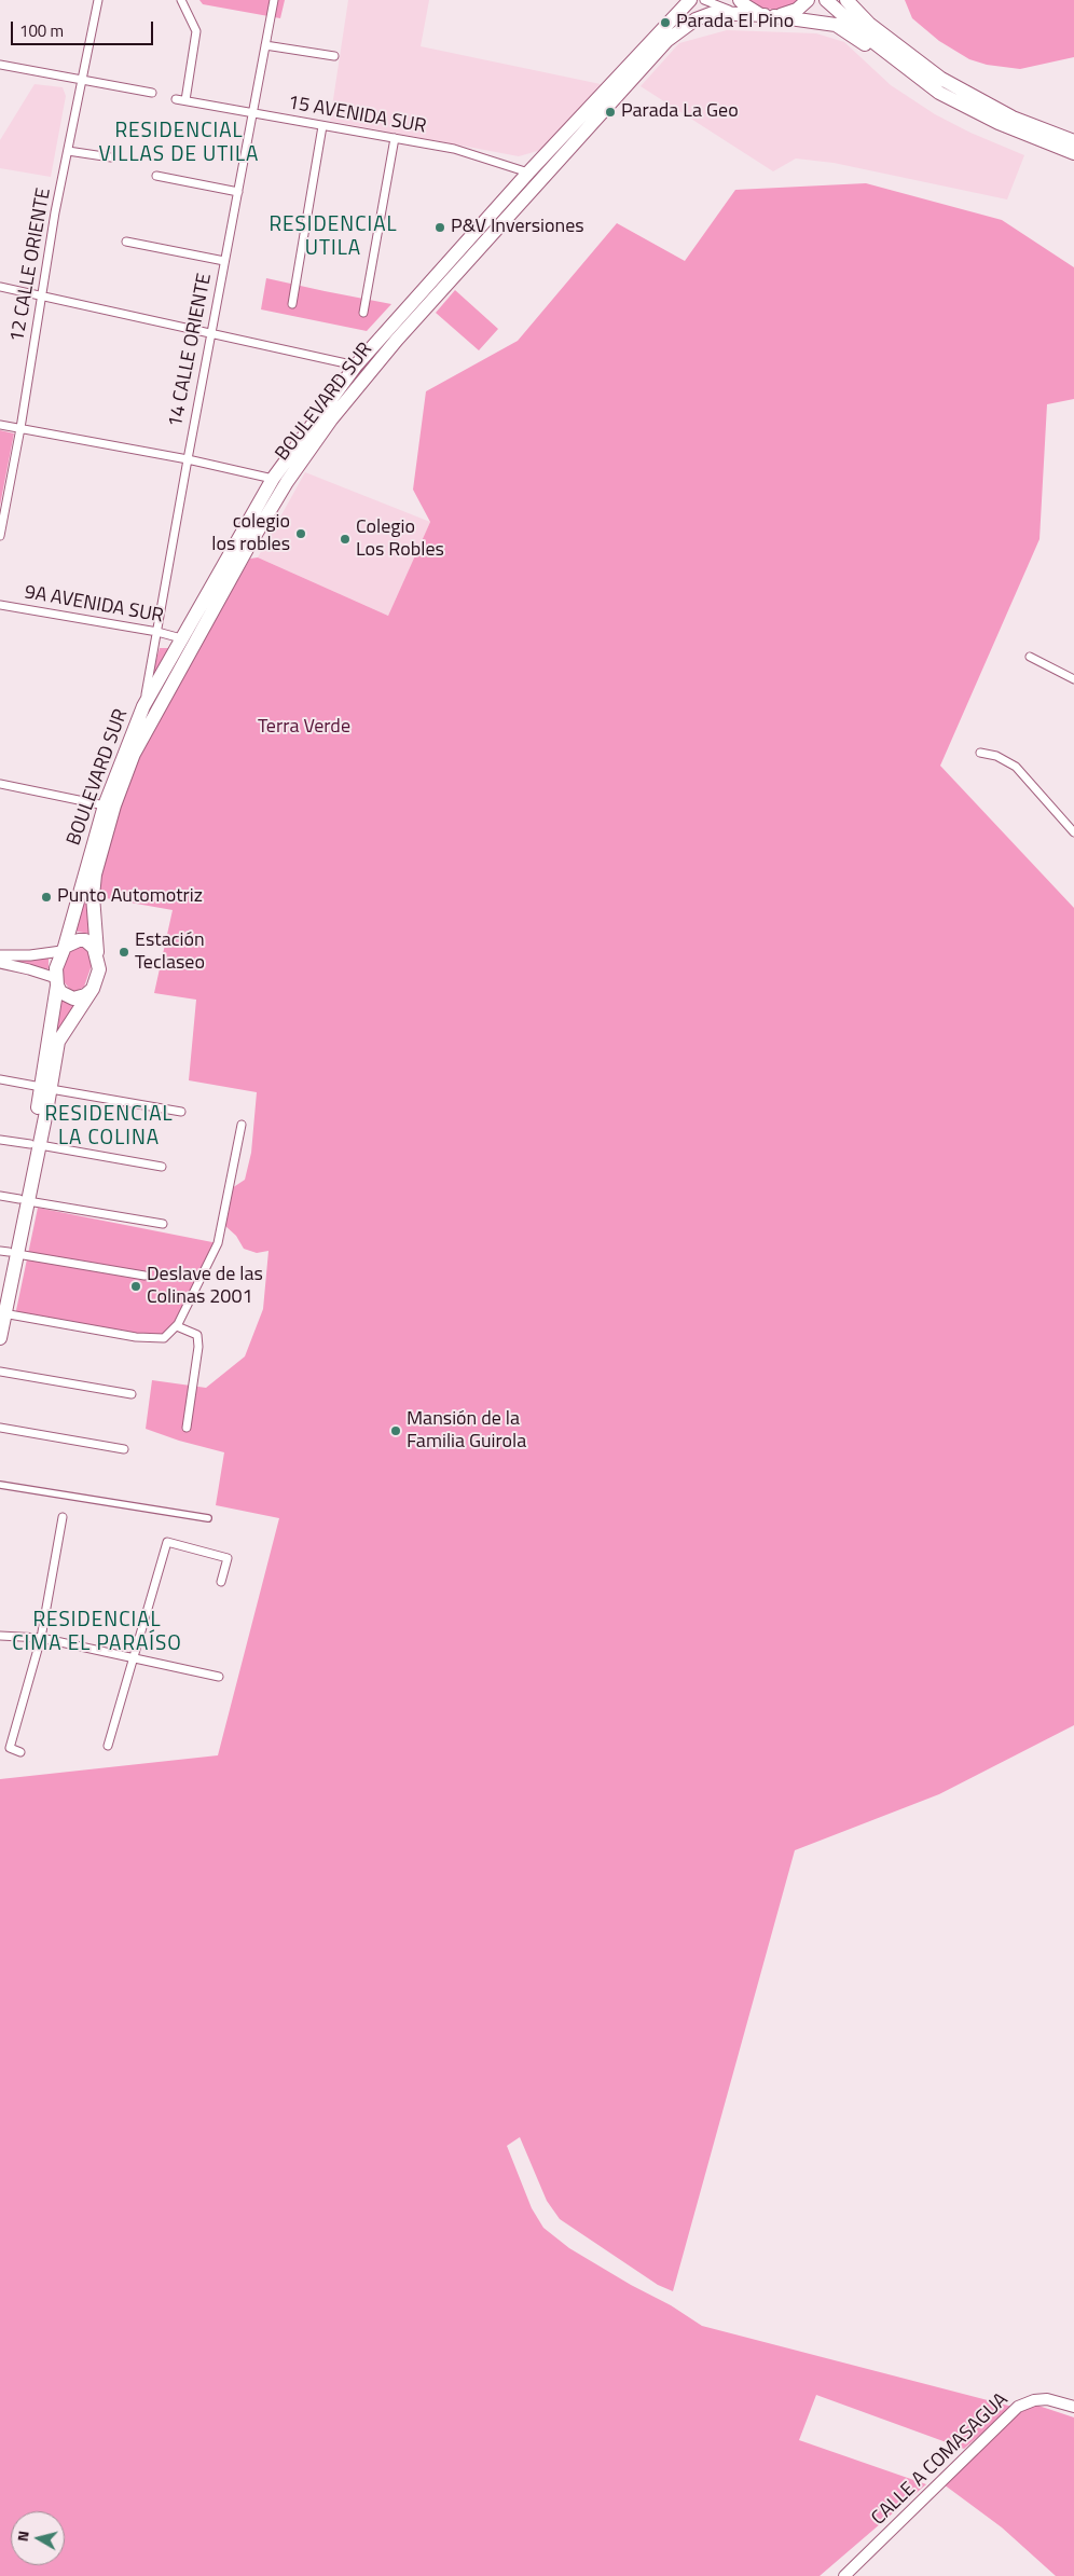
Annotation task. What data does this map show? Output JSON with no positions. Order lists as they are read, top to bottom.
{
  "streets": {
    "highway": ["BOULEVARD SUR"],
    "main road": ["CALLE A COMASAGUA"],
    "street": [
      "15 AVENIDA SUR",
      "12 CALLE ORIENTE",
      "14 CALLE ORIENTE",
      "9A AVENIDA SUR"
    ]
  },
  "crossings": [
    ["15 AVENIDA SUR", "14 CALLE ORIENTE"],
    ["15 AVENIDA SUR", "BOULEVARD SUR"],
    ["14 CALLE ORIENTE", "BOULEVARD SUR"],
    ["14 CALLE ORIENTE", "9A AVENIDA SUR"],
    ["BOULEVARD SUR", "9A AVENIDA SUR"]
  ],
  "districts": [
    "RESIDENCIAL VILLAS DE UTILA",
    "RESIDENCIAL UTILA",
    "RESIDENCIAL LA COLINA",
    "RESIDENCIAL CIMA EL PARAÍSO"
  ],
  "parks": ["Terra Verde"],
  "places": [
    "Parada El Pino",
    "Parada La Geo",
    "P&V Inversiones",
    "colegio los robles",
    "Colegio Los Robles",
    "Punto Automotriz",
    "Estación Teclaseo",
    "Deslave de las Colinas 2001",
    "Mansión de la Familia Guirola"
  ],
  "scale_bar": "100 m",
  "north": "left"
}
